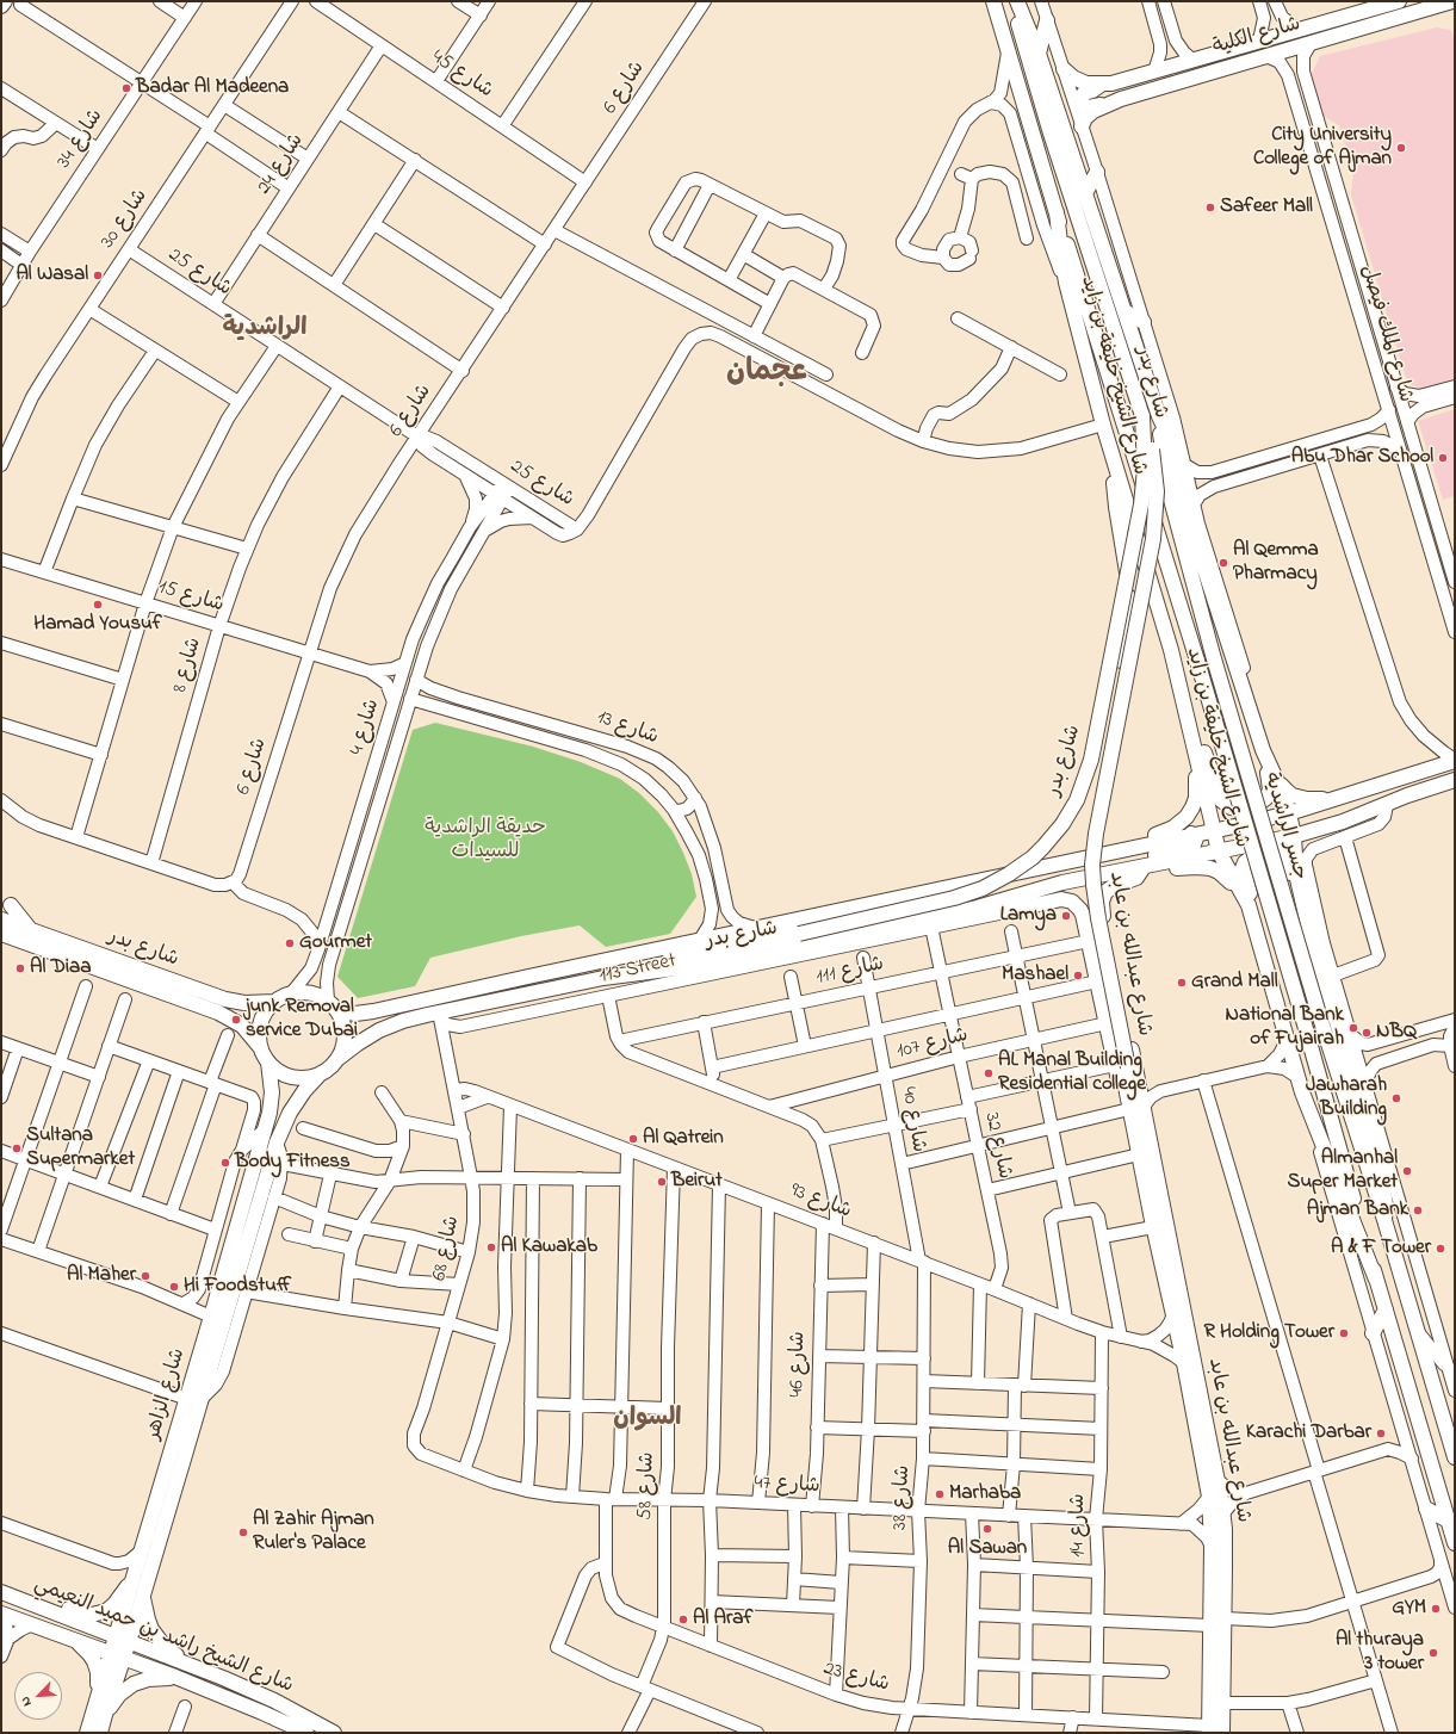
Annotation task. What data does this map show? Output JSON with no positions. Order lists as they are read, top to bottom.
{
  "streets": {
    "main road": [
      "شارع الكلية",
      "شارع الشيخ خليفة بن زايد",
      "شارع بدر",
      "جسر الراشدية",
      "شارع عبدالله بن عابد",
      "شارع الزاهر",
      "شارع الشيخ راشد بن حميد النعيمي"
    ],
    "street": [
      "شارع 45",
      "شارع 6",
      "شارع 34",
      "شارع 24",
      "شارع 30",
      "شارع 25",
      "شارع الملك فيصل",
      "شارع 15",
      "شارع 8",
      "شارع 4",
      "شارع 13",
      "113 Street",
      "شارع 111",
      "شارع 107",
      "شارع 40",
      "شارع 32",
      "شارع 93",
      "شارع 68",
      "شارع 46",
      "شارع 58",
      "شارع 47",
      "شارع 38",
      "شارع 14",
      "شارع 23"
    ]
  },
  "crossings": [
    ["شارع الكلية", "شارع الملك فيصل"],
    ["شارع 45", "شارع 6"],
    ["شارع 45", "شارع 24"],
    ["شارع 6", "شارع 25"],
    ["شارع 6", "شارع 15"],
    ["شارع 24", "شارع 25"],
    ["شارع 30", "شارع 25"],
    ["شارع 25", "شارع 8"],
    ["شارع 25", "شارع 4"],
    ["شارع الشيخ خليفة بن زايد", "شارع بدر"],
    ["شارع الشيخ خليفة بن زايد", "جسر الراشدية"],
    ["شارع الشيخ خليفة بن زايد", "شارع عبدالله بن عابد"],
    ["شارع بدر", "شارع 4"],
    ["شارع بدر", "شارع 13"],
    ["شارع بدر", "شارع عبدالله بن عابد"],
    ["شارع بدر", "شارع 68"],
    ["شارع بدر", "شارع الزاهر"],
    ["شارع 15", "شارع 8"],
    ["شارع 15", "شارع 4"],
    ["شارع 4", "شارع 13"],
    ["شارع 4", "شارع الزاهر"],
    ["شارع عبدالله بن عابد", "113 Street"],
    ["شارع عبدالله بن عابد", "شارع 111"],
    ["شارع عبدالله بن عابد", "شارع 107"],
    ["شارع عبدالله بن عابد", "شارع 93"],
    ["شارع عبدالله بن عابد", "شارع 47"],
    ["شارع عبدالله بن عابد", "شارع 23"],
    ["113 Street", "شارع 32"],
    ["شارع 111", "شارع 40"],
    ["شارع 111", "شارع 32"],
    ["شارع 107", "شارع 40"],
    ["شارع 107", "شارع 32"],
    ["شارع 40", "شارع 93"],
    ["شارع 40", "شارع 38"],
    ["شارع 32", "شارع 93"],
    ["شارع 93", "شارع 68"],
    ["شارع 93", "شارع 46"],
    ["شارع 93", "شارع 58"],
    ["شارع 93", "شارع 38"],
    ["شارع 93", "شارع 14"],
    ["شارع 93", "شارع 23"],
    ["شارع 68", "شارع 47"],
    ["شارع 46", "شارع 47"],
    ["شارع الزاهر", "شارع الشيخ راشد بن حميد النعيمي"],
    ["شارع 58", "شارع 47"],
    ["شارع 58", "شارع 23"],
    ["شارع 47", "شارع 38"],
    ["شارع 47", "شارع 14"],
    ["شارع 47", "شارع 23"],
    ["شارع 38", "شارع 23"],
    ["شارع 14", "شارع 23"]
  ],
  "districts": ["الراشدية", "عجمان", "السوان"],
  "parks": ["حديقة الراشدية للسيدات"],
  "places": [
    "Badar Al Madeena",
    "City University College of Ajman",
    "Safeer Mall",
    "Al Wasal",
    "Abu Dhar School",
    "Al Qemma Pharmacy",
    "Hamad Yousuf",
    "Lamya",
    "Gourmet",
    "Al Diaa",
    "Mashael",
    "Grand Mall",
    "junk Removal service Dubai",
    "National Bank of Fujairah",
    "NBQ",
    "AL Manal Building Residential college",
    "Jawharah Building",
    "Al Qatrein",
    "Sultana Supermarket",
    "Body Fitness",
    "Almanhal Super Market",
    "Beirut",
    "Ajman Bank",
    "Al Kawakab",
    "A & F Tower",
    "Al Maher",
    "Hi Foodstuff",
    "R Holding Tower",
    "Karachi Darbar",
    "Marhaba",
    "Al Sawan",
    "Al Zahir Ajman Ruler's Palace",
    "GYM",
    "Al Araf",
    "Al thuraya 3 tower"
  ],
  "north": "bottom left"
}
